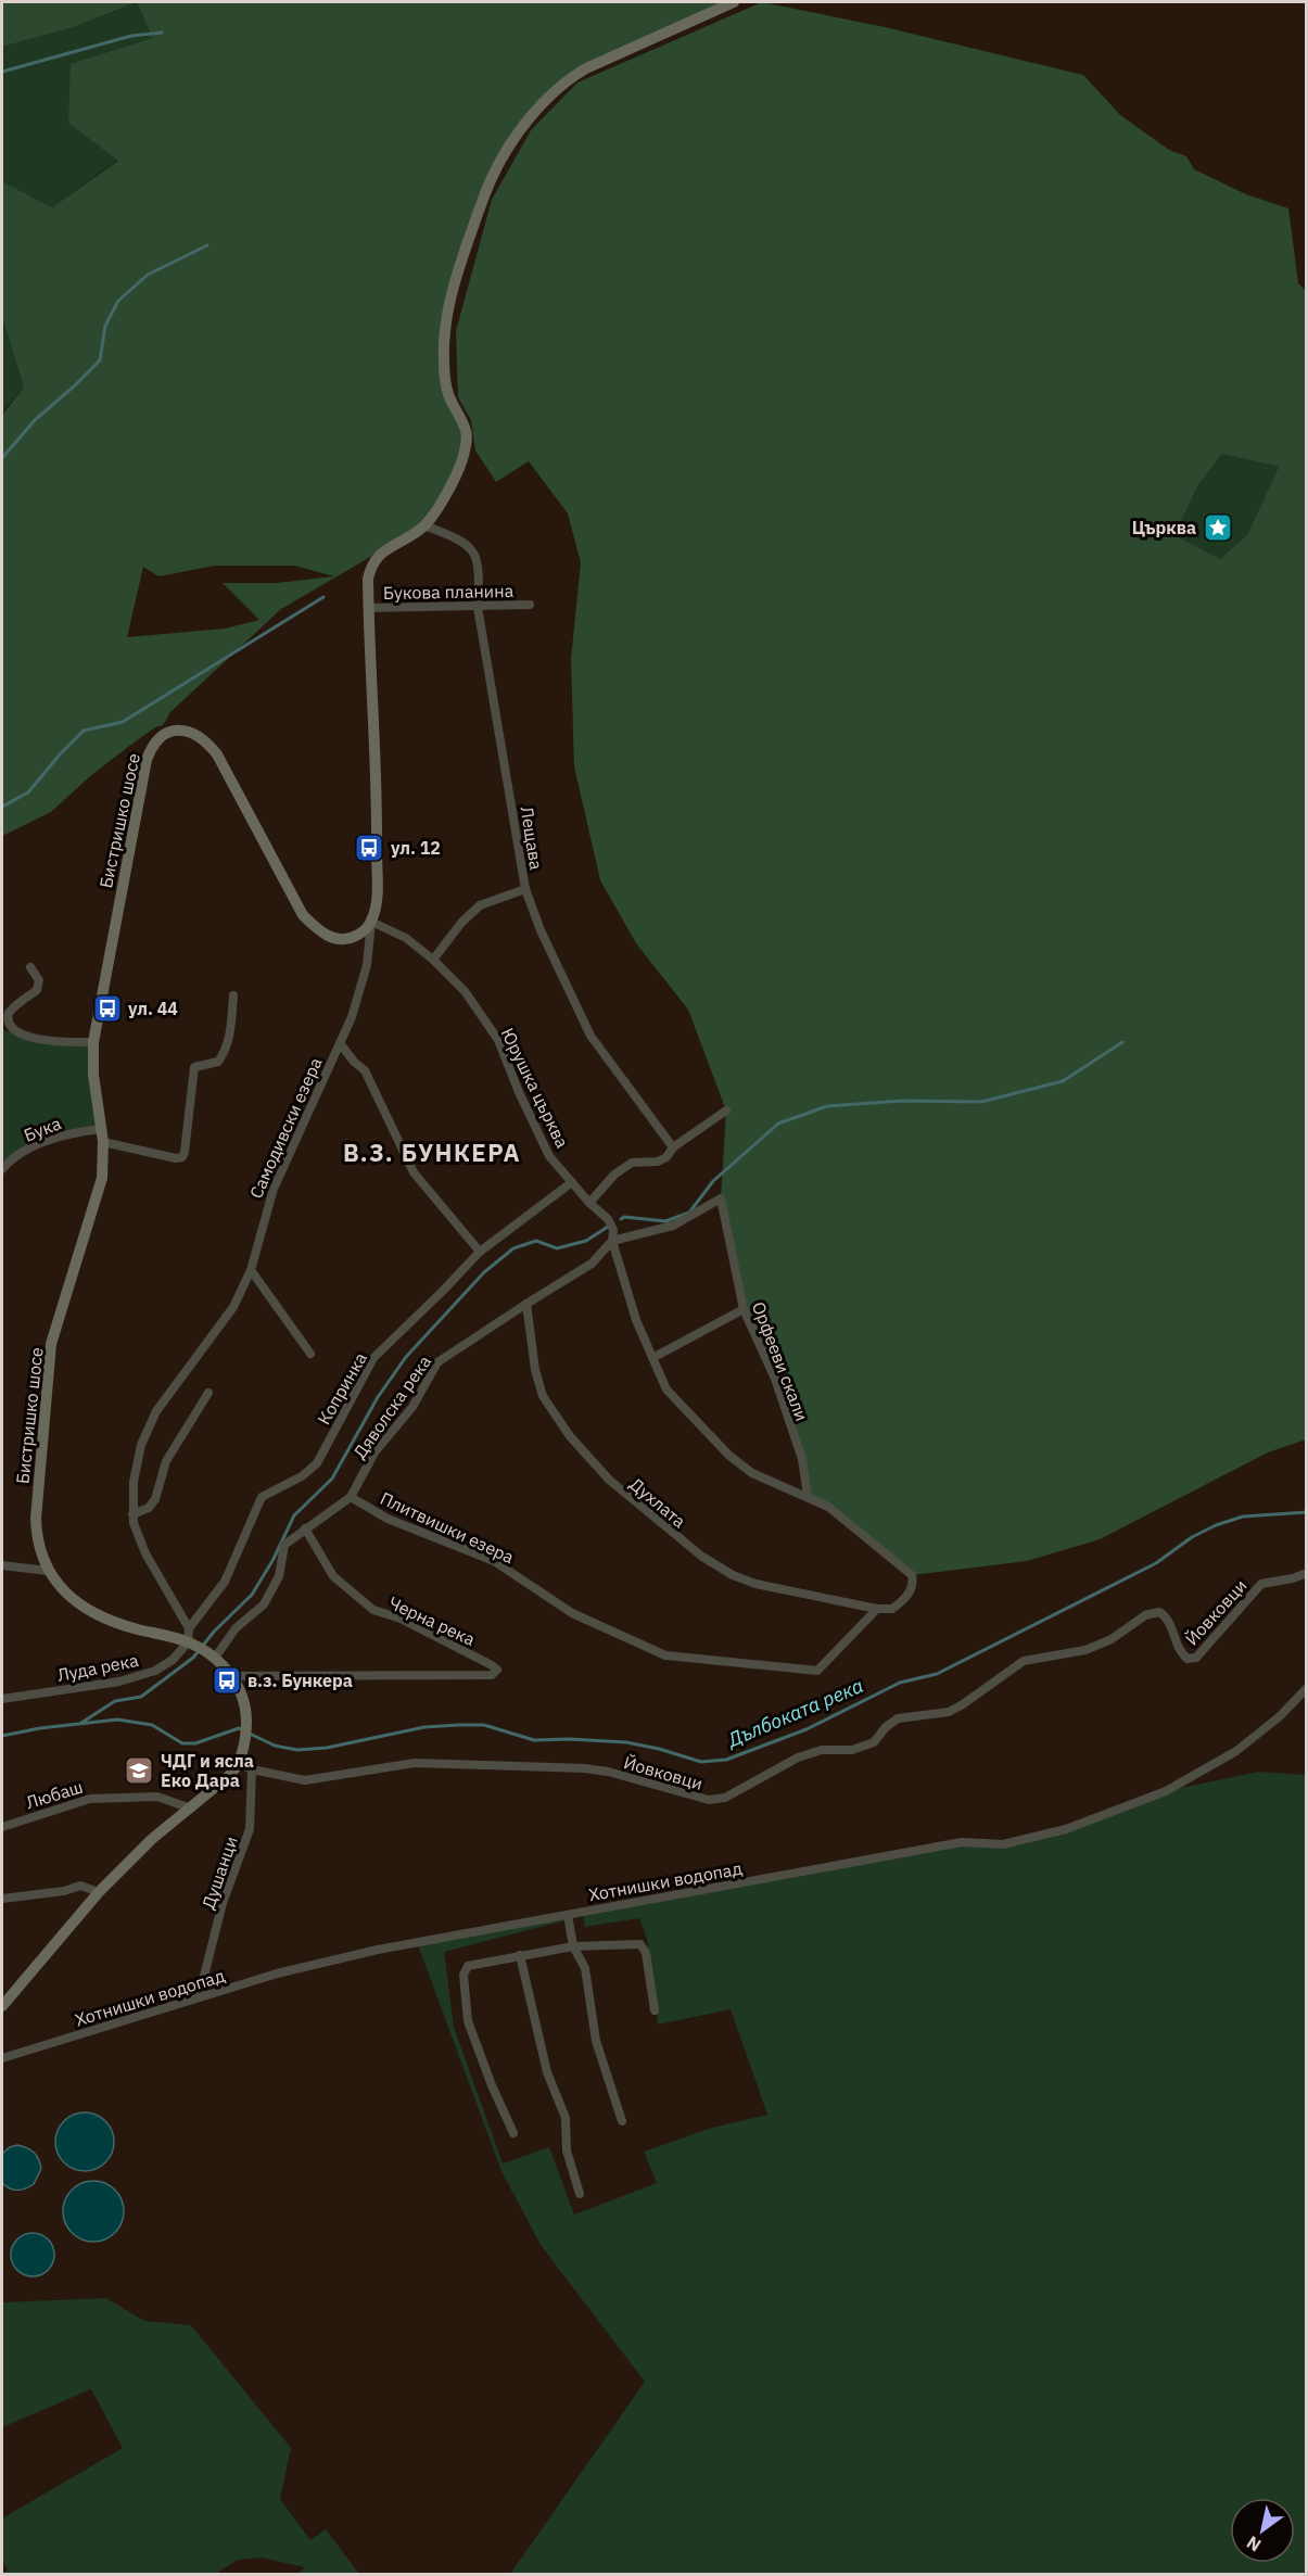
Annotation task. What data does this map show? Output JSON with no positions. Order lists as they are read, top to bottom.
{
  "streets": {
    "street": [
      "Букова планина",
      "Бистришко шосе",
      "Лещава",
      "Юрушка църква",
      "Самодивски езера",
      "Бука",
      "Орфееви скали",
      "Копринка",
      "Дяволска река",
      "Духлата",
      "Плитвишки езера",
      "Йовковци",
      "Черна река",
      "Луда река",
      "Любаш",
      "Душанци",
      "Хотнишки водопад"
    ]
  },
  "crossings": [
    ["Букова планина", "Лещава"],
    ["Бистришко шосе", "Юрушка църква"],
    ["Бистришко шосе", "Самодивски езера"],
    ["Бистришко шосе", "Бука"],
    ["Бистришко шосе", "Дяволска река"],
    ["Бистришко шосе", "Черна река"],
    ["Бистришко шосе", "Луда река"],
    ["Юрушка църква", "Самодивски езера"],
    ["Юрушка църква", "Орфееви скали"],
    ["Юрушка църква", "Копринка"],
    ["Юрушка църква", "Дяволска река"],
    ["Юрушка църква", "Духлата"],
    ["Юрушка църква", "Плитвишки езера"],
    ["Самодивски езера", "Копринка"],
    ["Орфееви скали", "Дяволска река"],
    ["Дяволска река", "Духлата"],
    ["Дяволска река", "Плитвишки езера"],
    ["Дяволска река", "Черна река"],
    ["Духлата", "Плитвишки езера"],
    ["Йовковци", "Душанци"],
    ["Душанци", "Хотнишки водопад"]
  ],
  "districts": ["В.З. БУНКЕРА"],
  "water": ["Дълбоката река"],
  "places": {
    "place": ["Църква"],
    "bus stop": ["ул. 12", "ул. 44", "в.з. Бункера"],
    "school or university": ["ЧДГ и ясла Еко Дара"]
  },
  "north": "bottom left"
}
